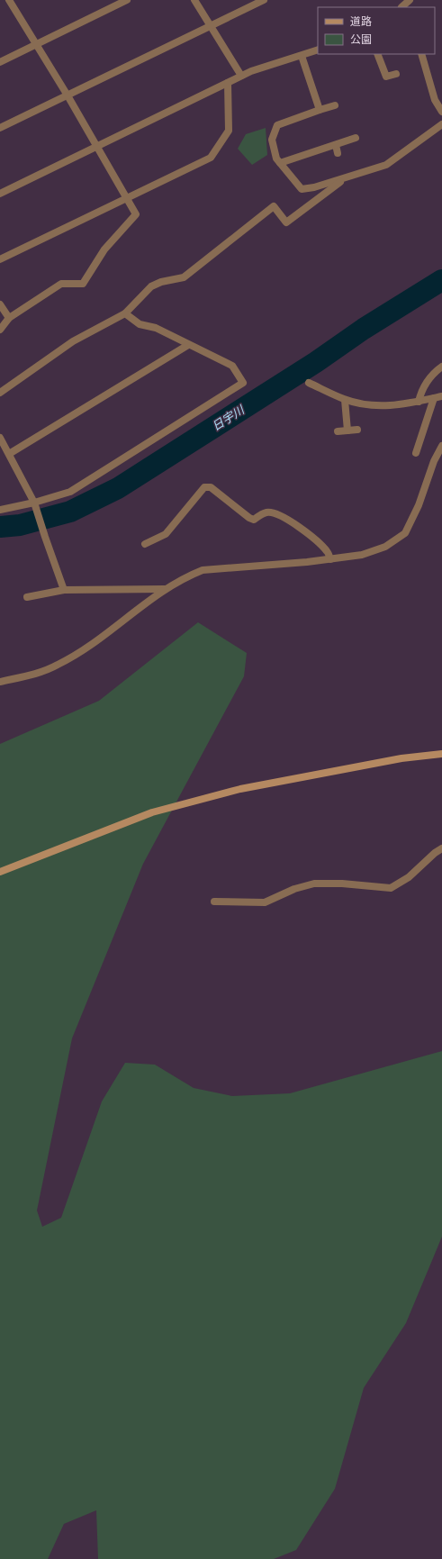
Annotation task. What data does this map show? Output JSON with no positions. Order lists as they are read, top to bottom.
{
  "water": ["日宇川"],
  "legend": ["道路", "公園"]
}
